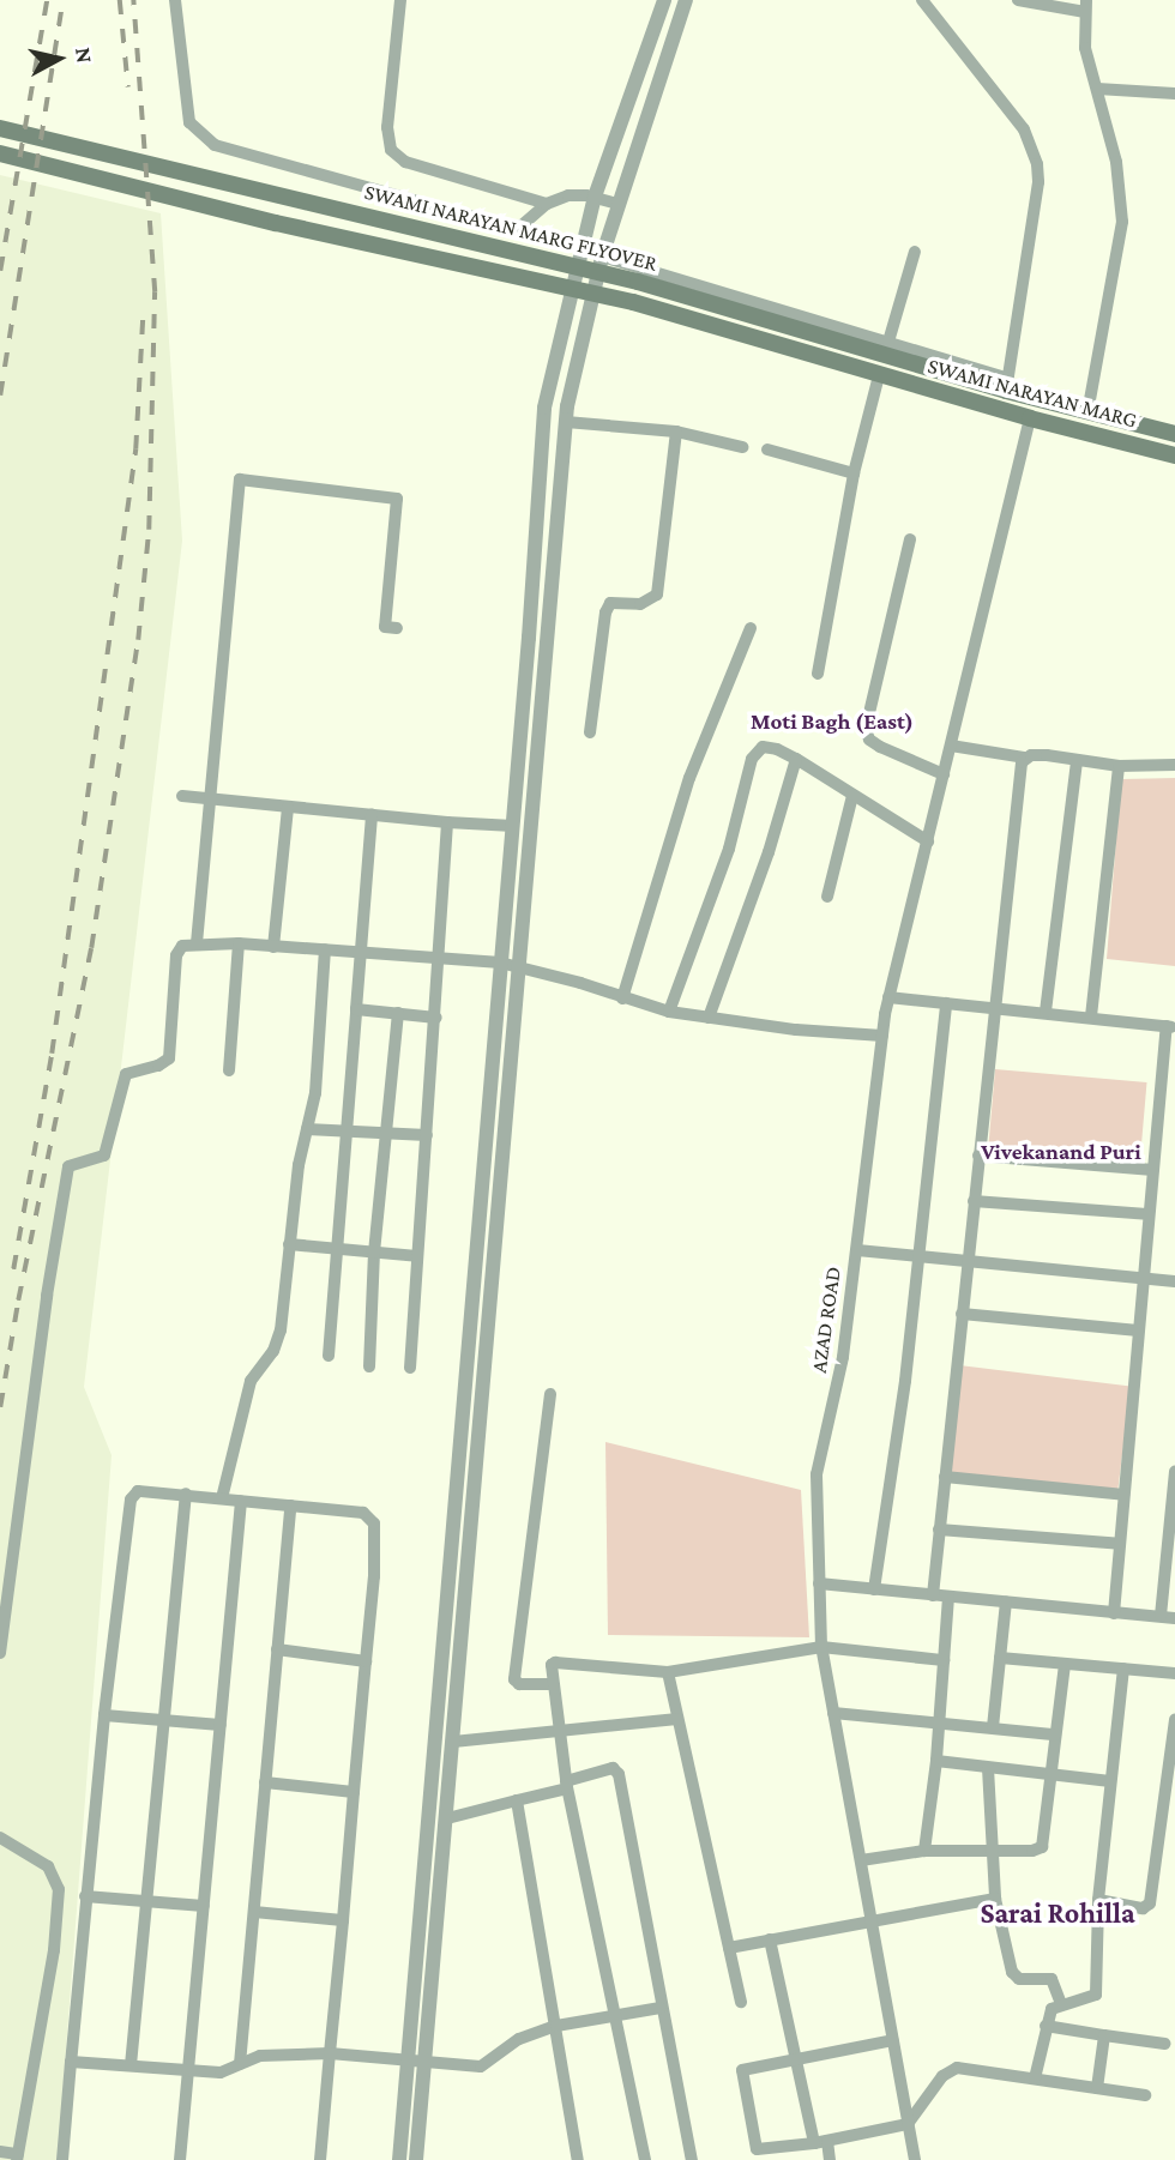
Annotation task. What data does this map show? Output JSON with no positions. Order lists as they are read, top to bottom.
{
  "streets": {
    "main road": ["SWAMI NARAYAN MARG FLYOVER", "SWAMI NARAYAN MARG"],
    "street": ["AZAD ROAD"]
  },
  "crossings": [
    ["SWAMI NARAYAN MARG FLYOVER", "SWAMI NARAYAN MARG"],
    ["SWAMI NARAYAN MARG", "AZAD ROAD"]
  ],
  "districts": ["Moti Bagh (East)", "Vivekanand Puri", "Sarai Rohilla"],
  "north": "right"
}
